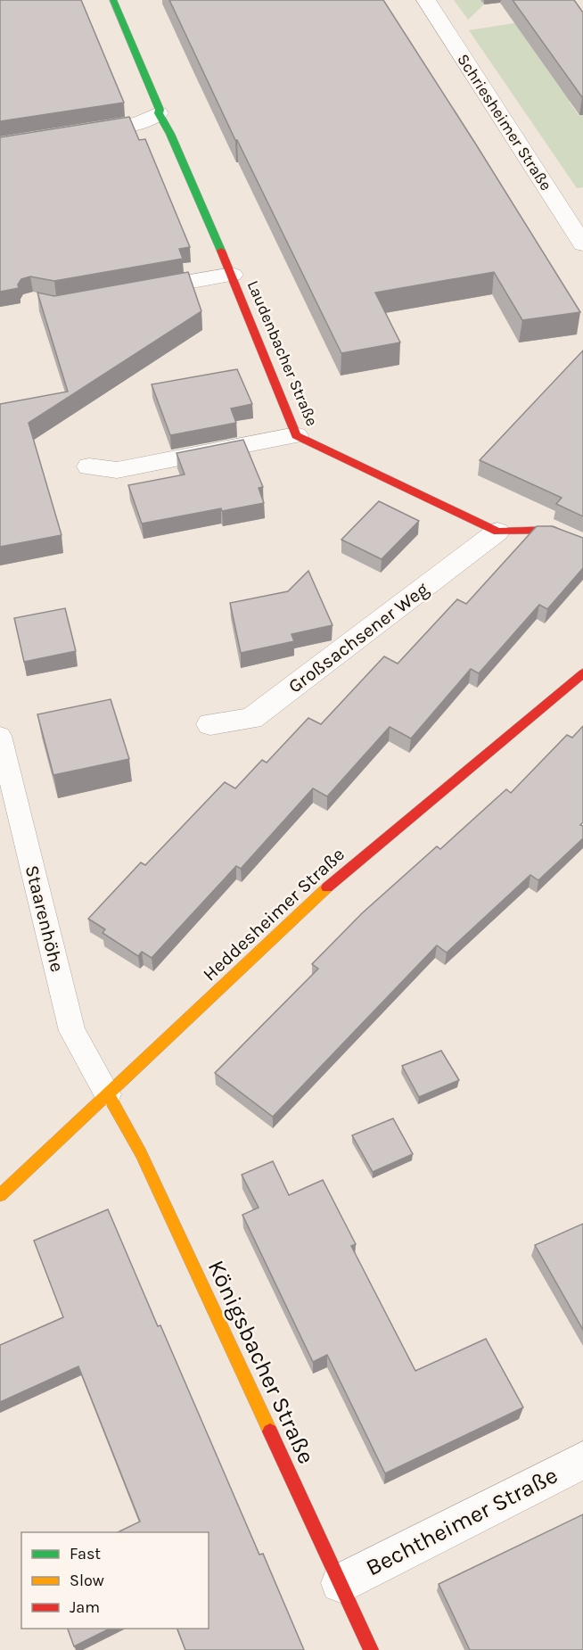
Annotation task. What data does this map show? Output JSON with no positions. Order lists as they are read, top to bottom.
{
  "streets": {
    "street": [
      "Schriesheimer Straße",
      "Laudenbacher Straße",
      "Großsachsener Weg",
      "Heddesheimer Straße",
      "Königsbacher Straße",
      "Bechtheimer Straße"
    ],
    "lane": ["Staarenhöhe"]
  },
  "crossings": [
    ["Laudenbacher Straße", "Großsachsener Weg"],
    ["Heddesheimer Straße", "Staarenhöhe"],
    ["Heddesheimer Straße", "Königsbacher Straße"],
    ["Staarenhöhe", "Königsbacher Straße"],
    ["Königsbacher Straße", "Bechtheimer Straße"]
  ],
  "legend": ["Fast", "Slow", "Jam"]
}
